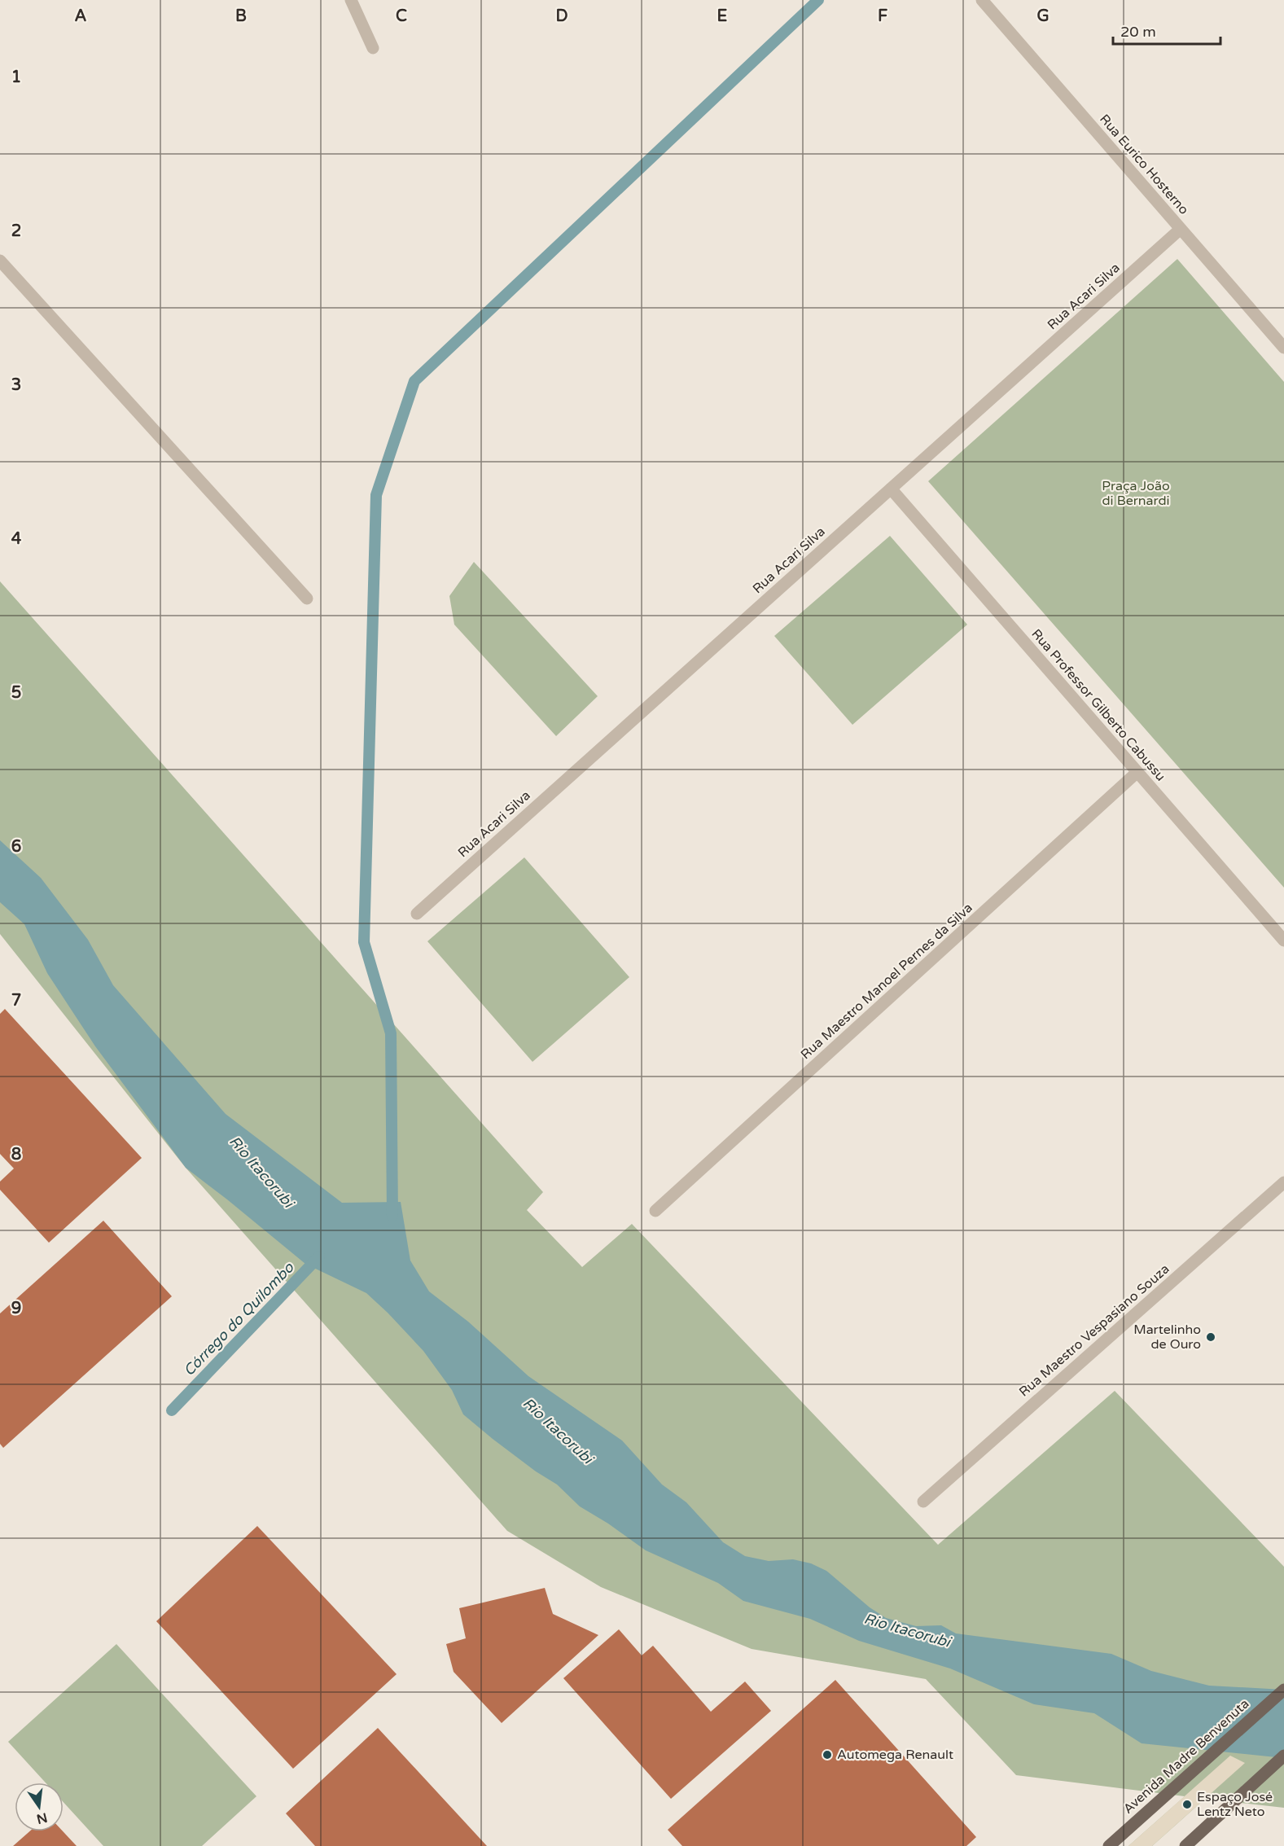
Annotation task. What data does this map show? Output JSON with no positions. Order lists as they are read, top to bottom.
{
  "streets": {
    "main road": ["Avenida Madre Benvenuta"],
    "street": [
      "Rua Eurico Hosterno",
      "Rua Acari Silva",
      "Rua Professor Gilberto Cabussu",
      "Rua Maestro Manoel Pernes da Silva",
      "Rua Maestro Vespasiano Souza"
    ]
  },
  "crossings": [
    ["Rua Eurico Hosterno", "Rua Acari Silva"],
    ["Rua Acari Silva", "Rua Professor Gilberto Cabussu"],
    ["Rua Professor Gilberto Cabussu", "Rua Maestro Manoel Pernes da Silva"]
  ],
  "water": ["Rio Itacorubi", "Córrego do Quilombo"],
  "parks": ["Praça João di Bernardi"],
  "places": ["Martelinho de Ouro", "Automega Renault", "Espaço José Lentz Neto"],
  "scale_bar": "20 m",
  "north": "bottom",
  "grid": {
    "columns": [
      "A",
      "B",
      "C",
      "D",
      "E",
      "F",
      "G"
    ],
    "rows": [
      "1",
      "2",
      "3",
      "4",
      "5",
      "6",
      "7",
      "8",
      "9"
    ]
  }
}
